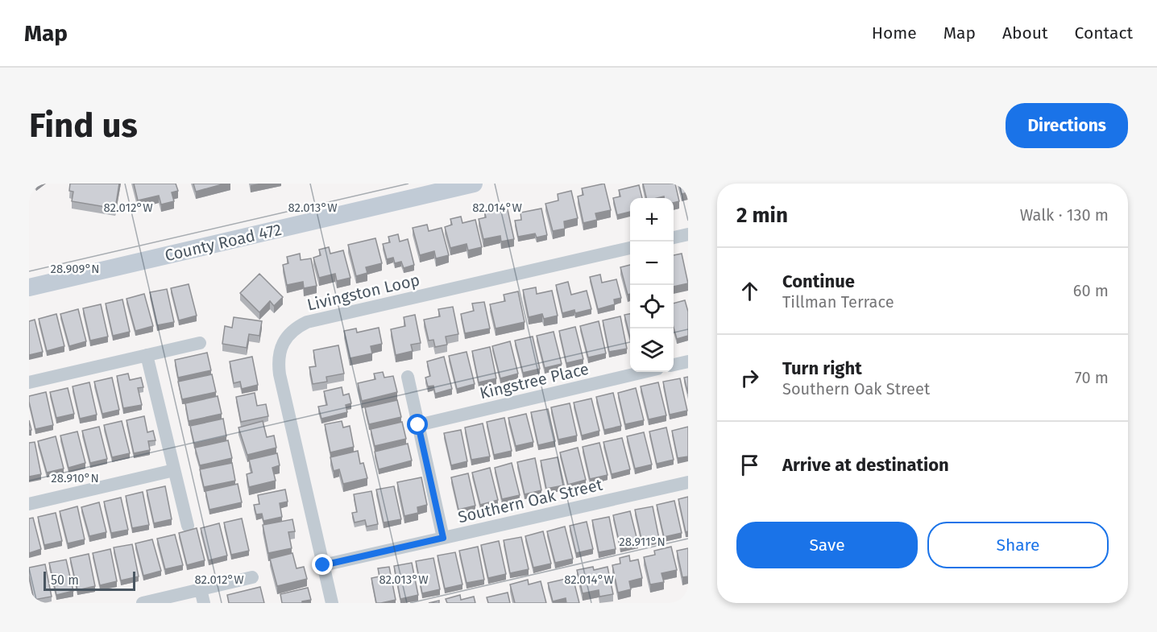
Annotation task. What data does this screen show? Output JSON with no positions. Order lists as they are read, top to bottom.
{
  "streets": {
    "street": [
      "County Road 472",
      "Livingston Loop",
      "Kingstree Place",
      "Southern Oak Street"
    ]
  },
  "crossings": [
    ["Livingston Loop", "Southern Oak Street"]
  ],
  "scale_bar": "50 m",
  "page": {
    "header": "Map",
    "nav": [
      "Home",
      "Map",
      "About",
      "Contact"
    ],
    "buttons": [
      "Directions",
      ["Save", "Share"]
    ],
    "title": "Find us",
    "heading": ["2 min", "Walk · 130 m"],
    "map_buttons": ["+", "−"],
    "list": [
      ["Continue", "Tillman Terrace", "60 m"],
      ["Turn right", "Southern Oak Street", "70 m"],
      "Arrive at destination"
    ],
    "scale": "50 m"
  },
  "coordinates": [
    "82.012°W",
    "82.013°W",
    "82.014°W",
    "28.909°N",
    "28.910°N",
    "28.911°N"
  ]
}
